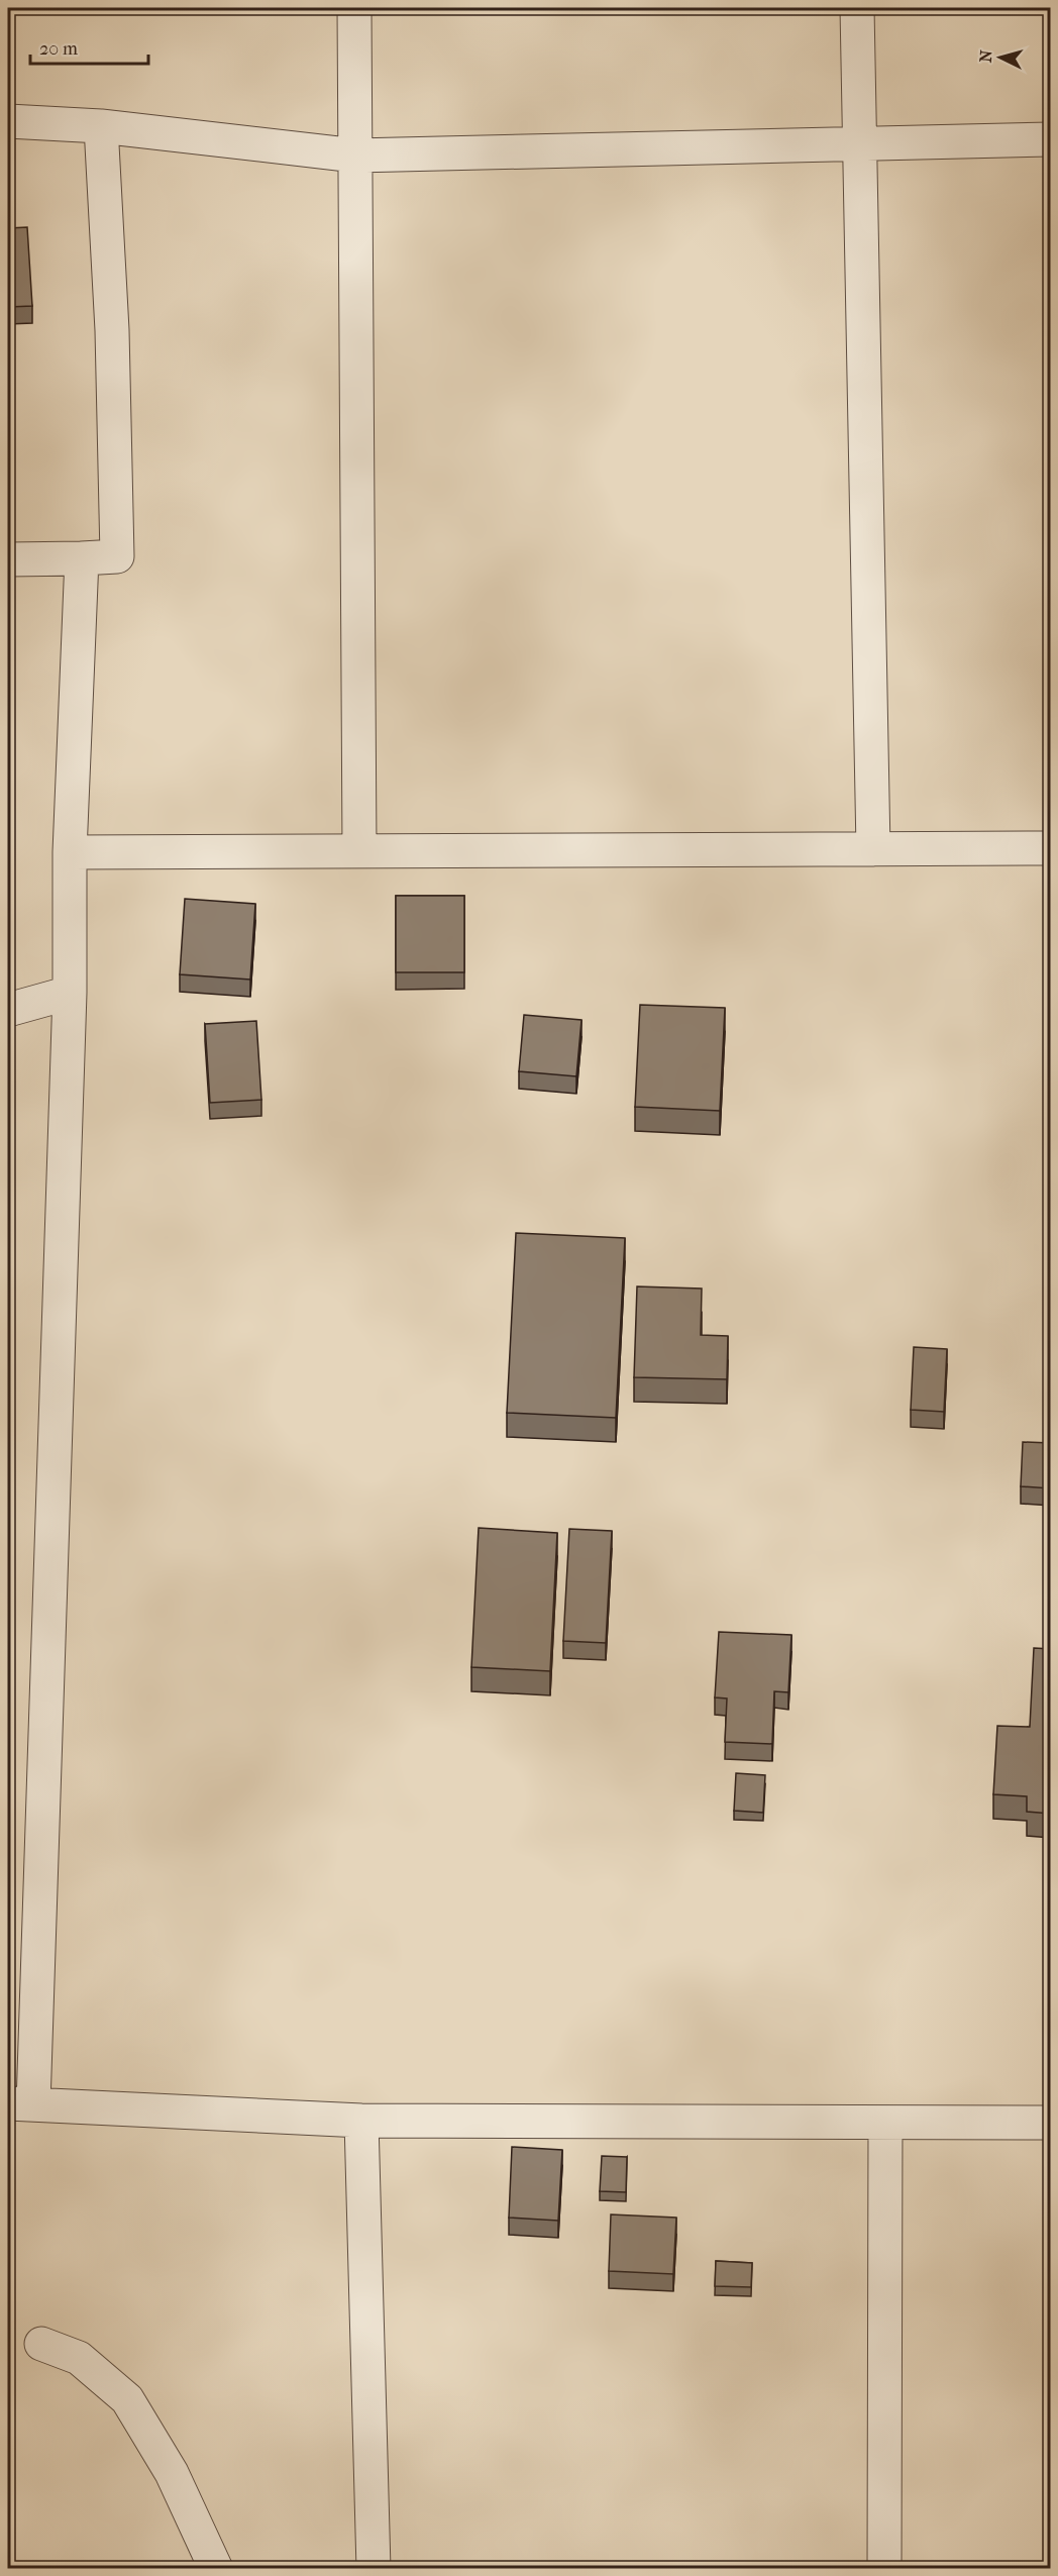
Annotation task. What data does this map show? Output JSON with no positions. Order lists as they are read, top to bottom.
{
  "scale_bar": "20 m",
  "north": "left"
}
